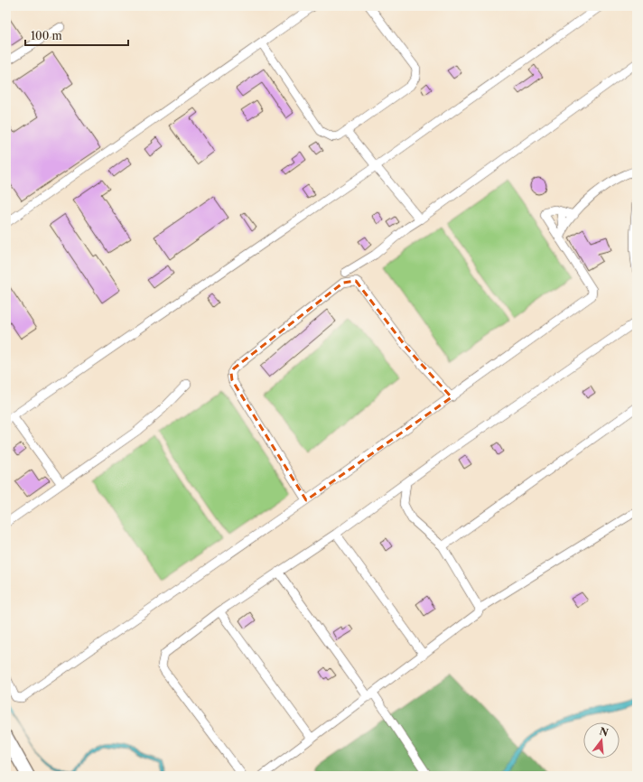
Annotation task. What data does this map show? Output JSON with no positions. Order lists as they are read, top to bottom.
{
  "scale_bar": "100 m",
  "north": "top"
}
